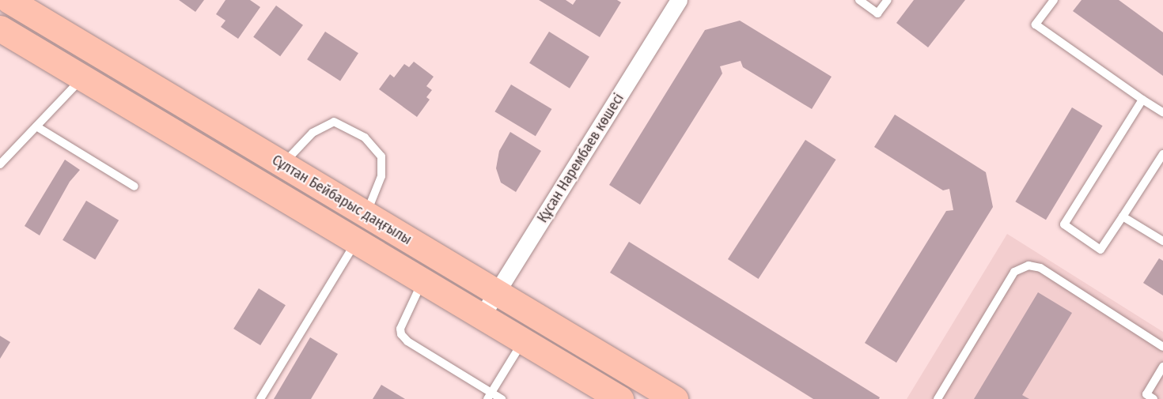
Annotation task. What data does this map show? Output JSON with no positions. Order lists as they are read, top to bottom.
{
  "streets": {
    "main road": ["Сұлтан Бейбарыс даңғылы"],
    "street": ["Құсан Нарембаев көшесі"]
  },
  "crossings": [
    ["Құсан Нарембаев көшесі", "Сұлтан Бейбарыс даңғылы"]
  ]
}
